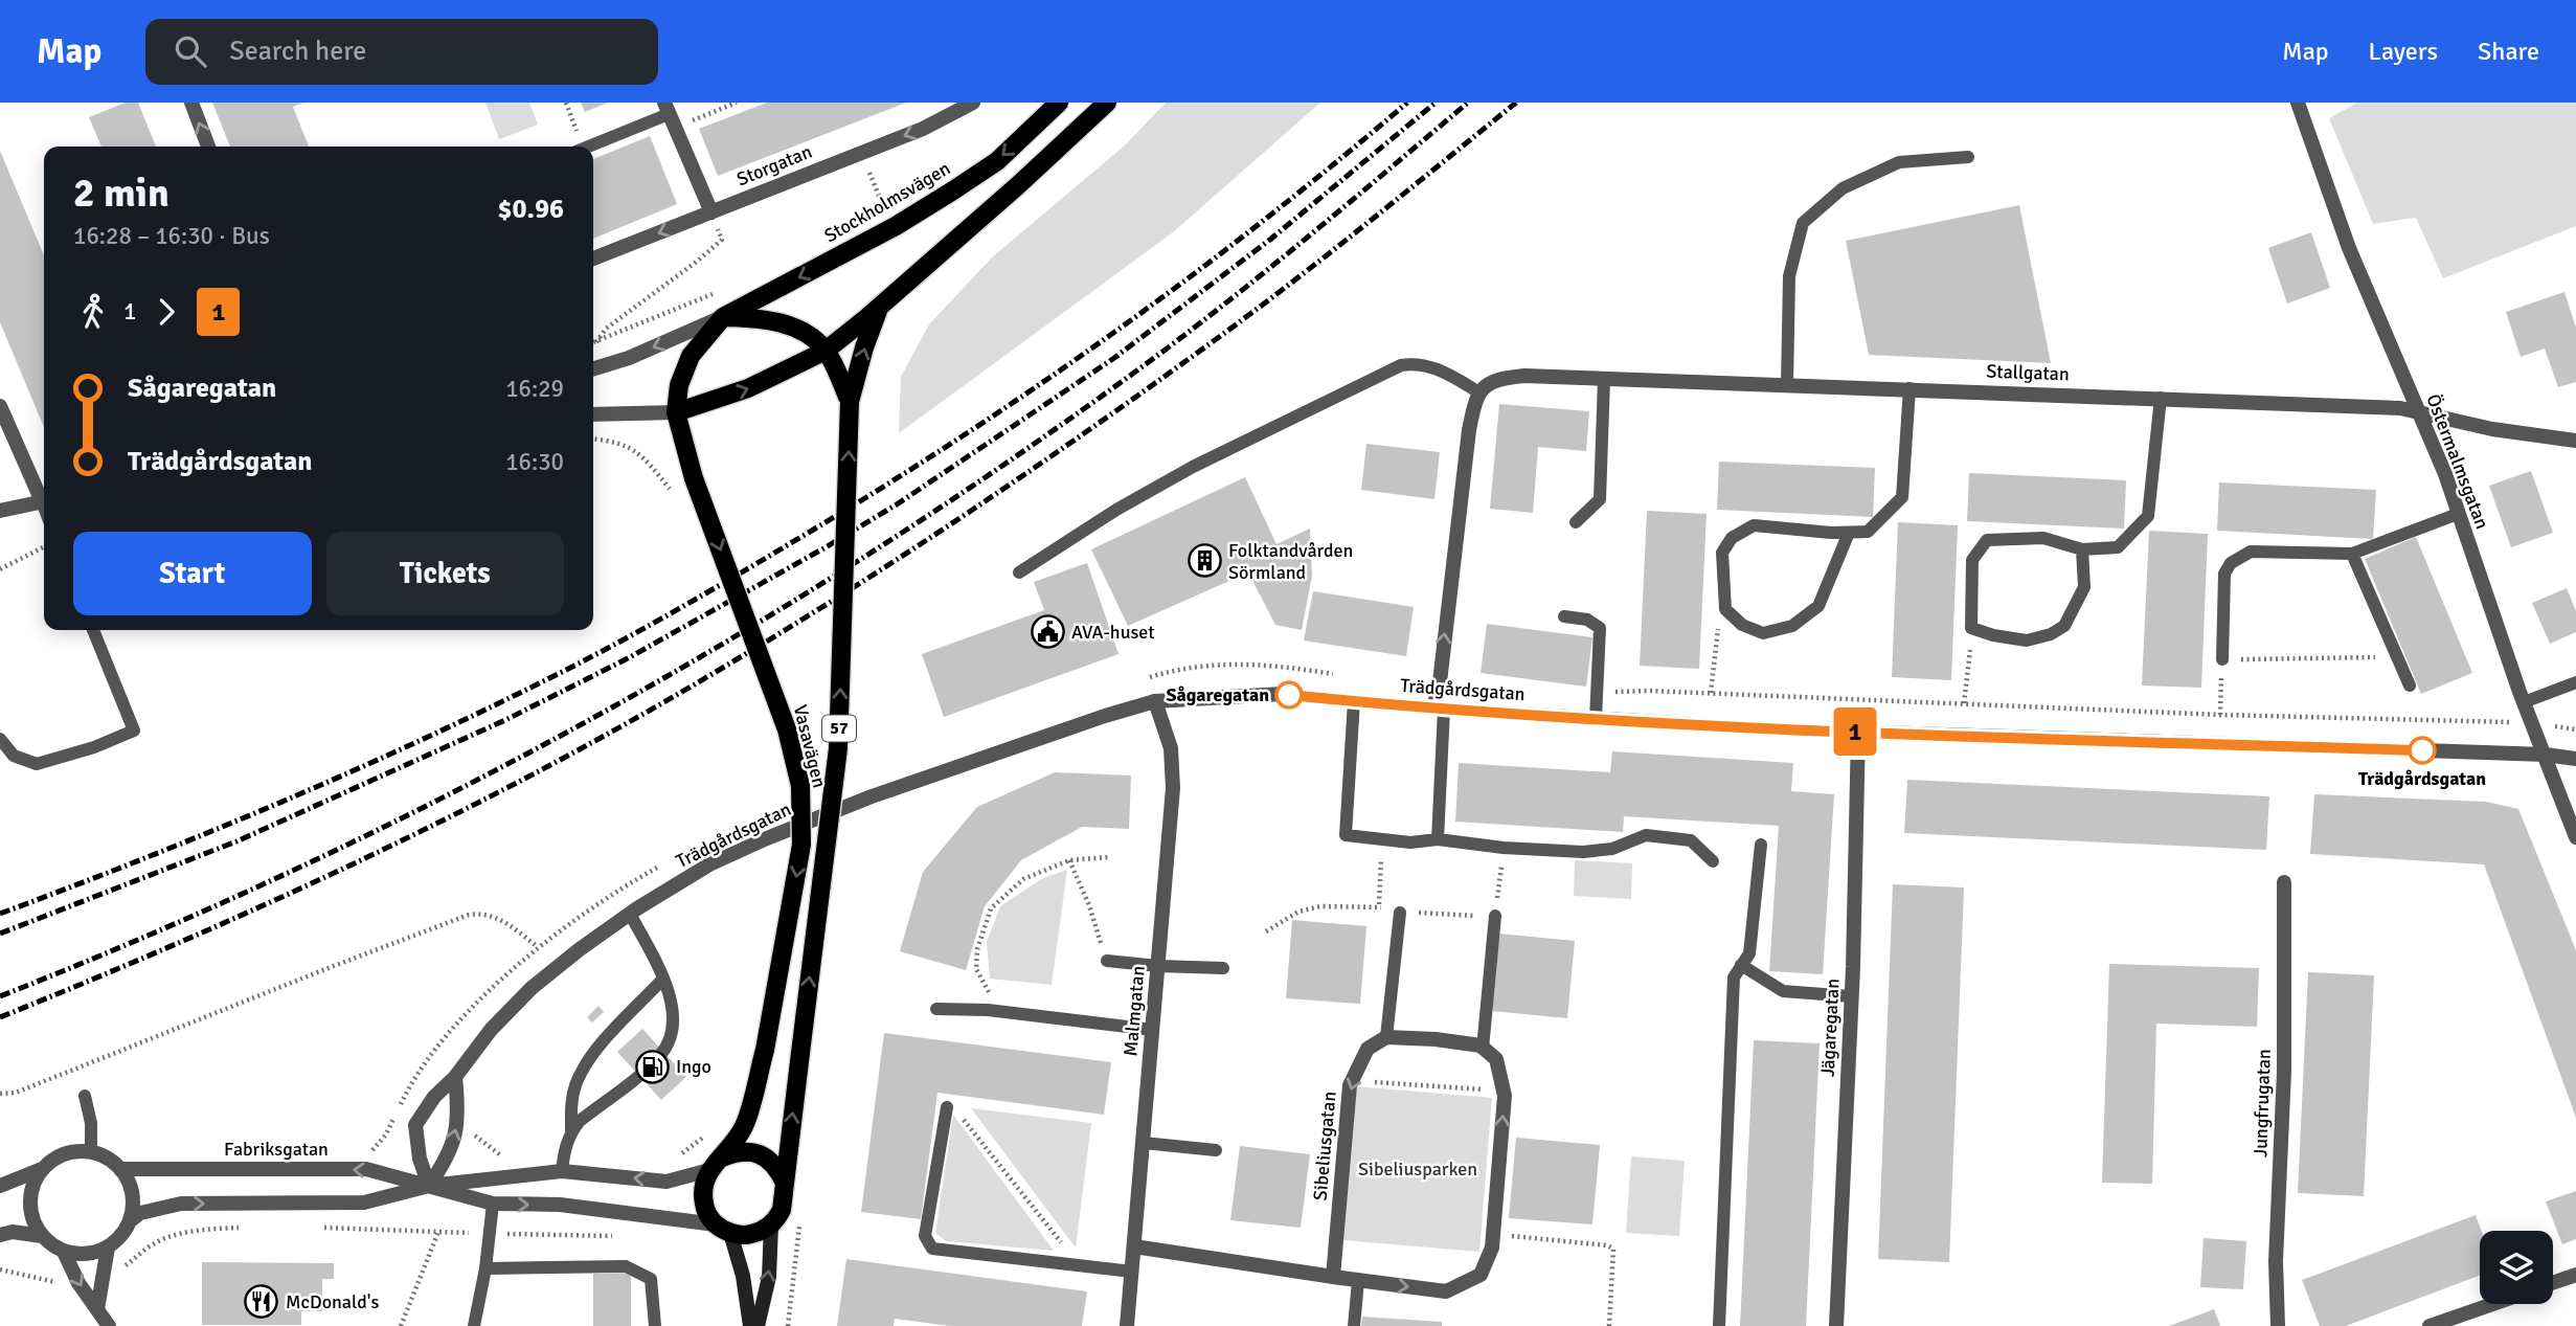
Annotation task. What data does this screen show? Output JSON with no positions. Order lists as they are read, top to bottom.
{
  "streets": {
    "main road": ["Stockholmsvägen", "57", "Vasavägen"],
    "street": [
      "Storgatan",
      "Stallgatan",
      "Östermalmsgatan",
      "Trädgårdsgatan",
      "Malmgatan",
      "Jägaregatan",
      "Jungfrugatan",
      "Sibeliusgatan",
      "Fabriksgatan"
    ]
  },
  "crossings": [
    ["Stockholmsvägen", "Vasavägen"],
    ["Stallgatan", "Östermalmsgatan"],
    ["Östermalmsgatan", "Trädgårdsgatan"],
    ["Trädgårdsgatan", "Malmgatan"],
    ["Trädgårdsgatan", "Jägaregatan"],
    ["Trädgårdsgatan", "Fabriksgatan"],
    ["57", "Vasavägen"],
    ["Vasavägen", "Fabriksgatan"]
  ],
  "one_way": ["Sibeliusgatan"],
  "parks": ["Sibeliusparken"],
  "places": {
    "building": ["Folktandvården Sörmland"],
    "public building": ["AVA-huset"],
    "other": ["Sågaregatan", "Trädgårdsgatan"],
    "fuel station": ["Ingo"],
    "restaurant": ["McDonald's"]
  },
  "lines": ["bus line 1"],
  "page": {
    "header": "Map",
    "search": "Search here",
    "nav": ["Map", "Layers", "Share"],
    "on_map": "1",
    "heading": ["2 min", "16:28 – 16:30 · Bus", "$0.96"],
    "legs": ["1", "1"],
    "list": [
      {
        "name": "Sågaregatan",
        "value": "16:29"
      },
      {
        "name": "Trädgårdsgatan",
        "value": "16:30"
      }
    ],
    "buttons": ["Start", "Tickets"]
  }
}
